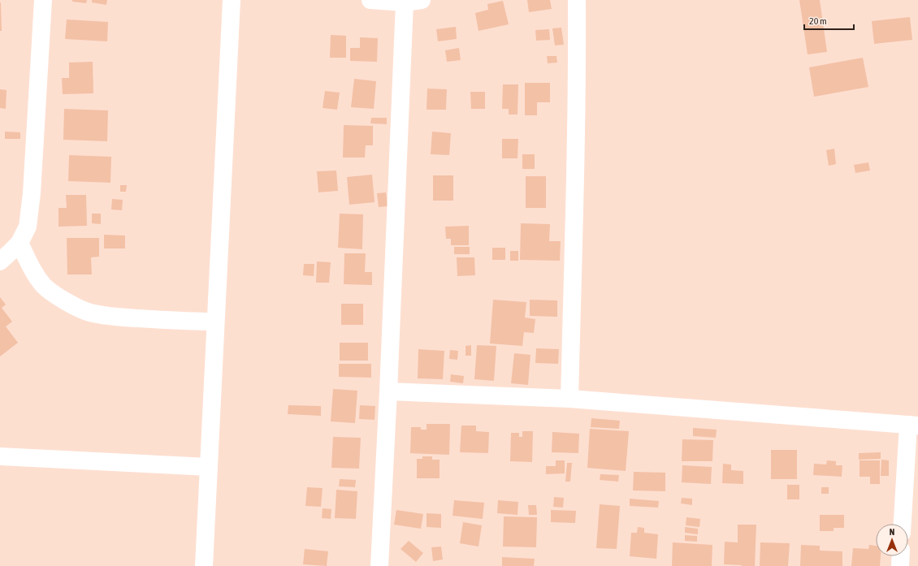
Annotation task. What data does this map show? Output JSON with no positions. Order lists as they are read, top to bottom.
{
  "scale_bar": "20 m",
  "north": "top"
}
